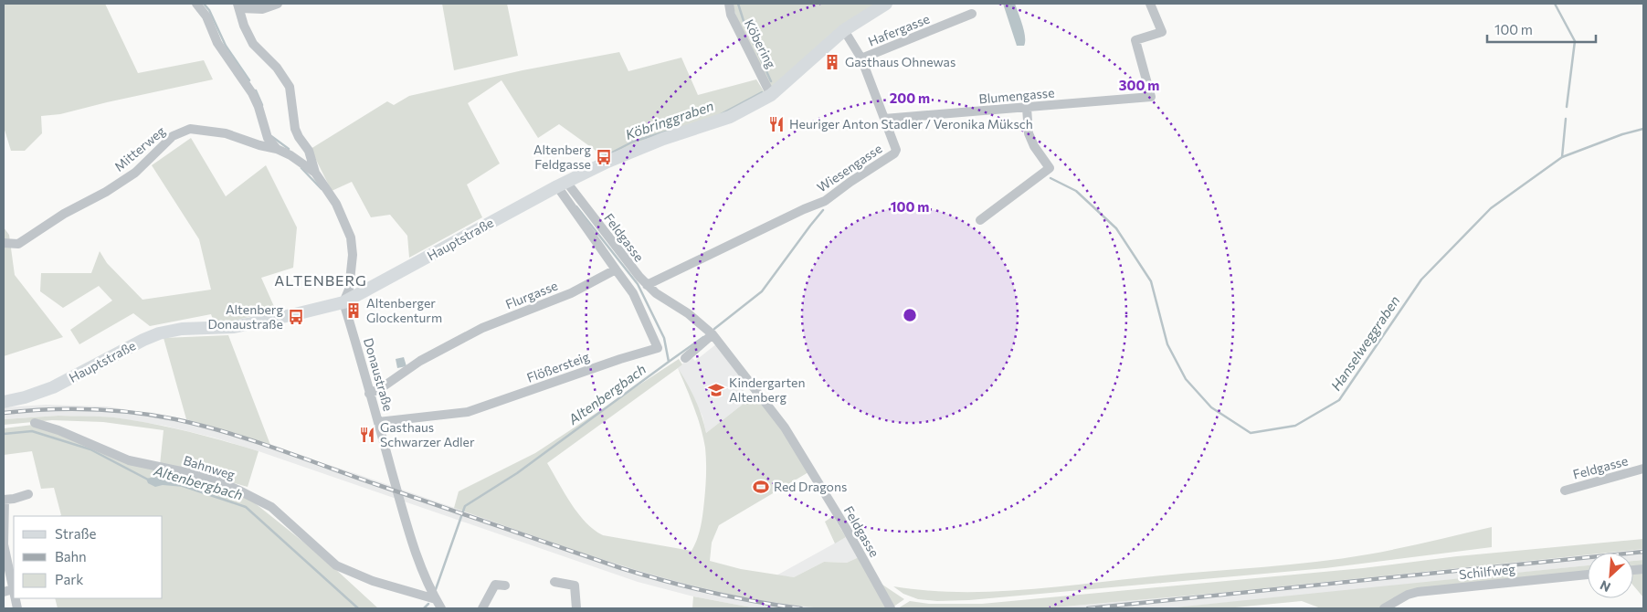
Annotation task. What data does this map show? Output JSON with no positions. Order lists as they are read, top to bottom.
{
  "streets": {
    "main road": ["Hauptstraße"],
    "street": [
      "Hafergasse",
      "Köbering",
      "Blumengasse",
      "Mitterweg",
      "Wiesengasse",
      "Feldgasse",
      "Flurgasse",
      "Flößersteig",
      "Donaustraße",
      "Bahnweg",
      "Schilfweg"
    ]
  },
  "crossings": [
    ["Hafergasse", "Wiesengasse"],
    ["Köbering", "Hauptstraße"],
    ["Blumengasse", "Wiesengasse"],
    ["Wiesengasse", "Feldgasse"],
    ["Wiesengasse", "Hauptstraße"],
    ["Feldgasse", "Hauptstraße"],
    ["Hauptstraße", "Donaustraße"],
    ["Flurgasse", "Flößersteig"],
    ["Flurgasse", "Donaustraße"],
    ["Flößersteig", "Donaustraße"],
    ["Donaustraße", "Bahnweg"]
  ],
  "districts": ["ALTENBERG"],
  "water": ["Köbringgraben", "Hanselweggraben", "Altenbergbach"],
  "places": {
    "building": ["Gasthaus Ohnewas", "Altenberger Glockenturm"],
    "restaurant": ["Heuriger Anton Stadler / Veronika Müksch", "Gasthaus Schwarzer Adler"],
    "bus stop": ["Altenberg Feldgasse", "Altenberg Donaustraße"],
    "school or university": ["Kindergarten Altenberg"],
    "sports": ["Red Dragons"]
  },
  "legend": ["Straße", "Bahn", "Park"],
  "scale_bar": "100 m",
  "north": "bottom left",
  "rings": ["300 m", "200 m", "100 m"]
}
